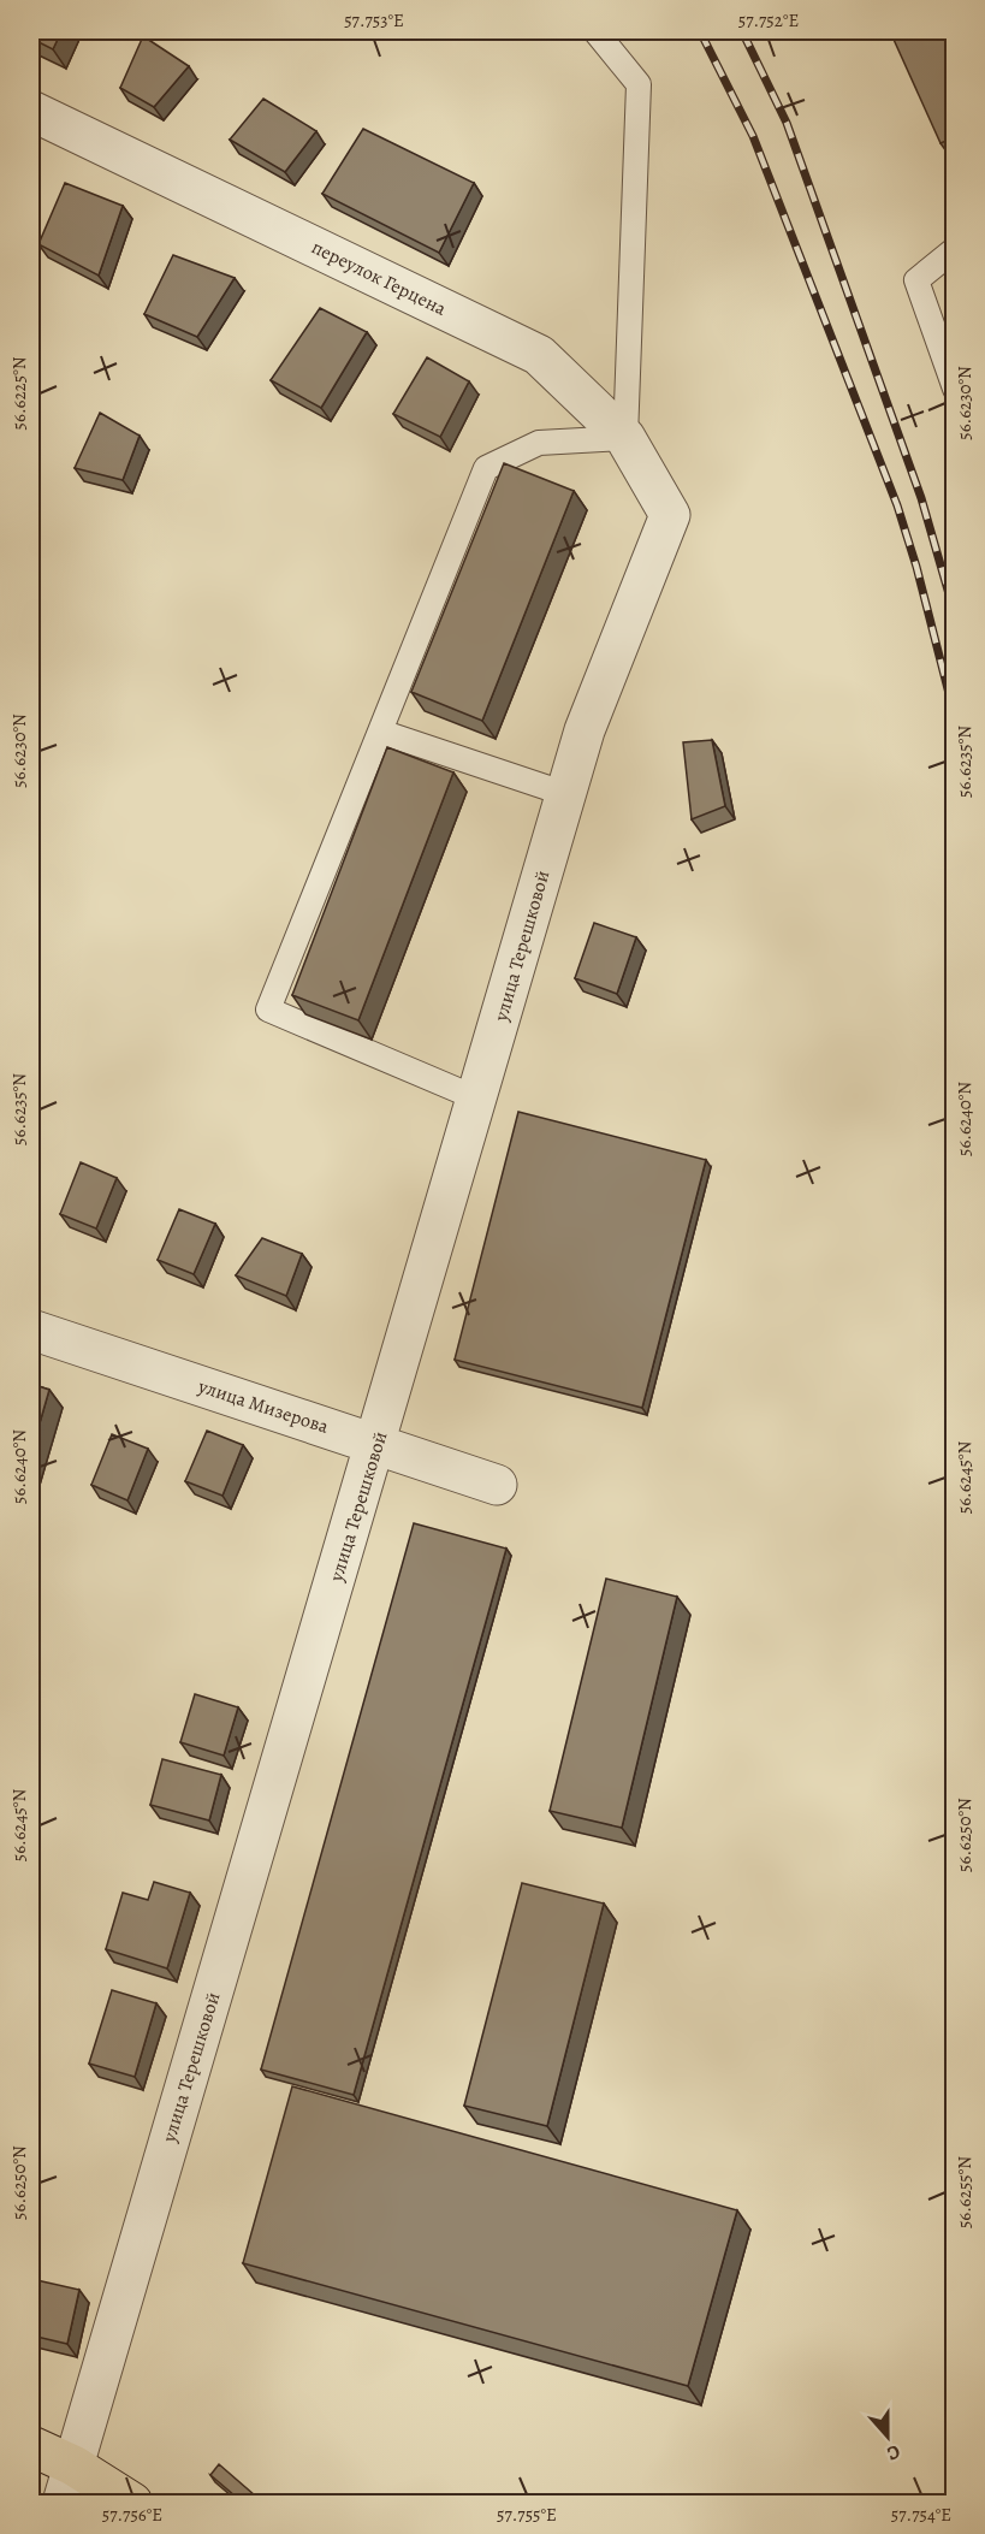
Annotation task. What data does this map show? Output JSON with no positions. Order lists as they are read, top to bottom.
{
  "streets": {
    "street": ["переулок Герцена", "улица Терешковой", "улица Мизерова"]
  },
  "crossings": [
    ["переулок Герцена", "улица Терешковой"],
    ["улица Терешковой", "улица Мизерова"]
  ],
  "north": "bottom",
  "coordinates": [
    "57.753°E",
    "57.752°E",
    "56.6225°N",
    "56.6230°N",
    "56.6235°N",
    "56.6240°N",
    "56.6245°N",
    "56.6250°N",
    "56.6255°N",
    "57.756°E",
    "57.755°E",
    "57.754°E"
  ]
}
